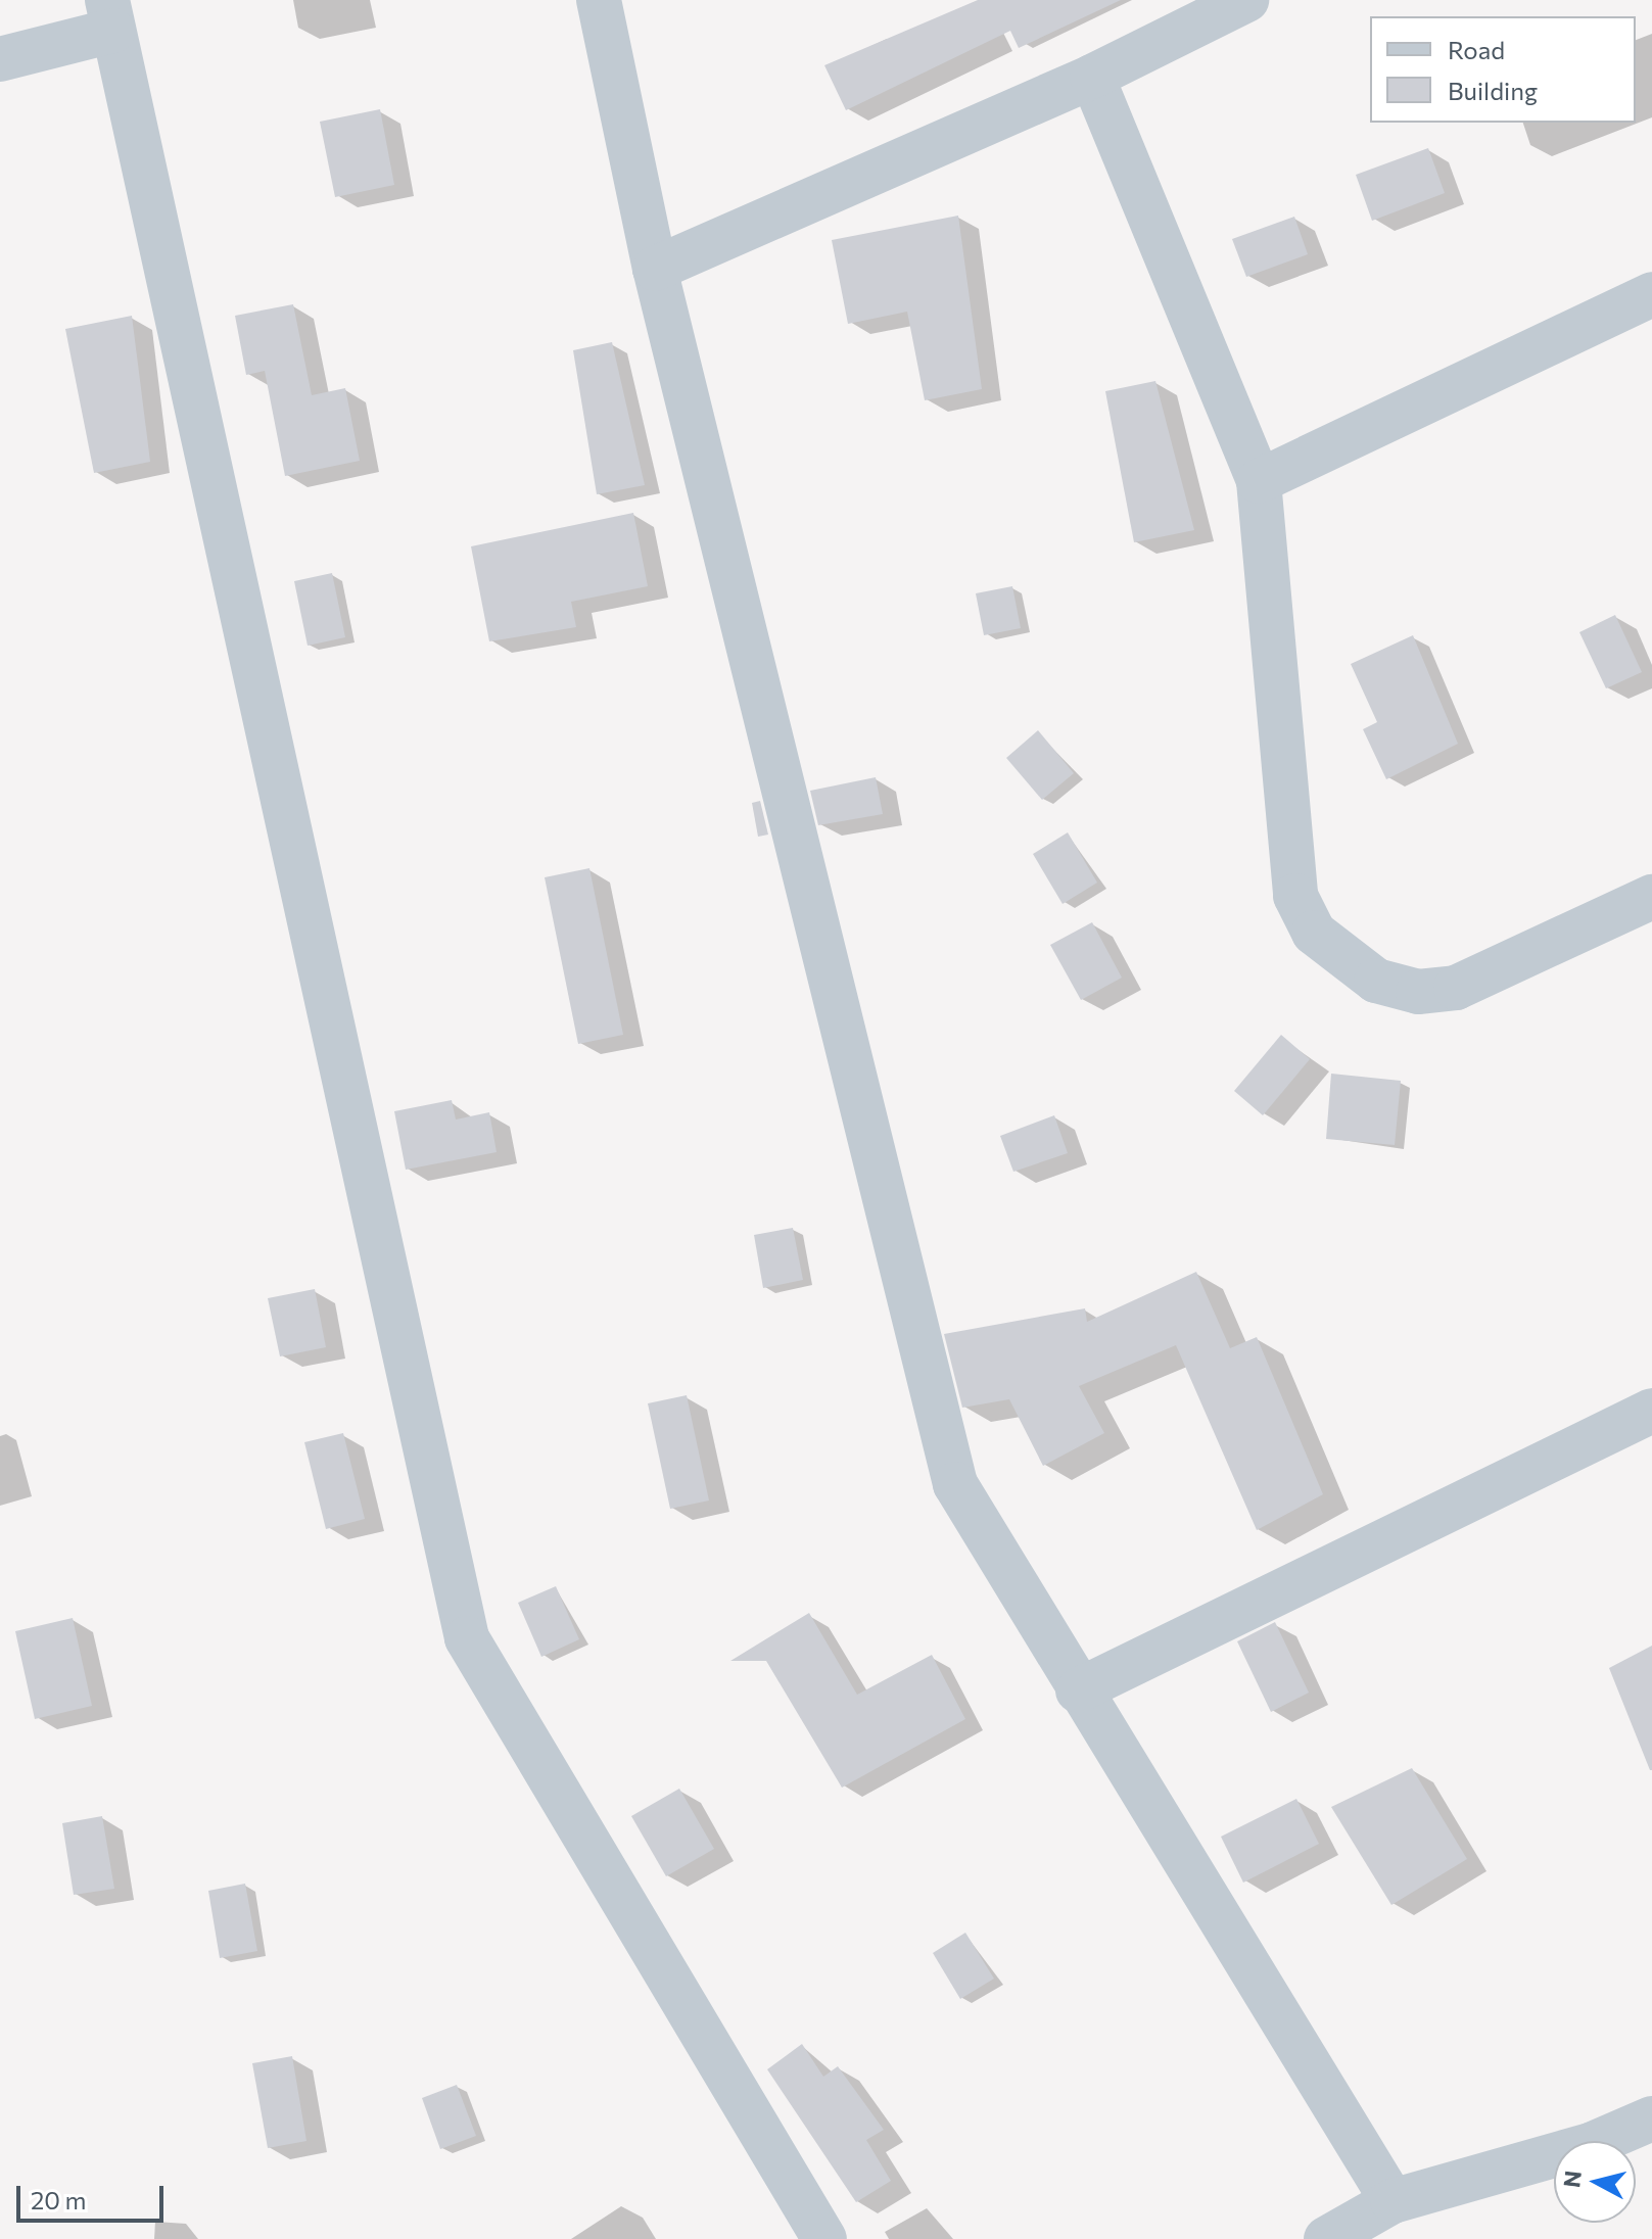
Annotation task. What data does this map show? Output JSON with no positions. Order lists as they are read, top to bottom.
{
  "legend": ["Road", "Building"],
  "scale_bar": "20 m",
  "north": "left"
}
